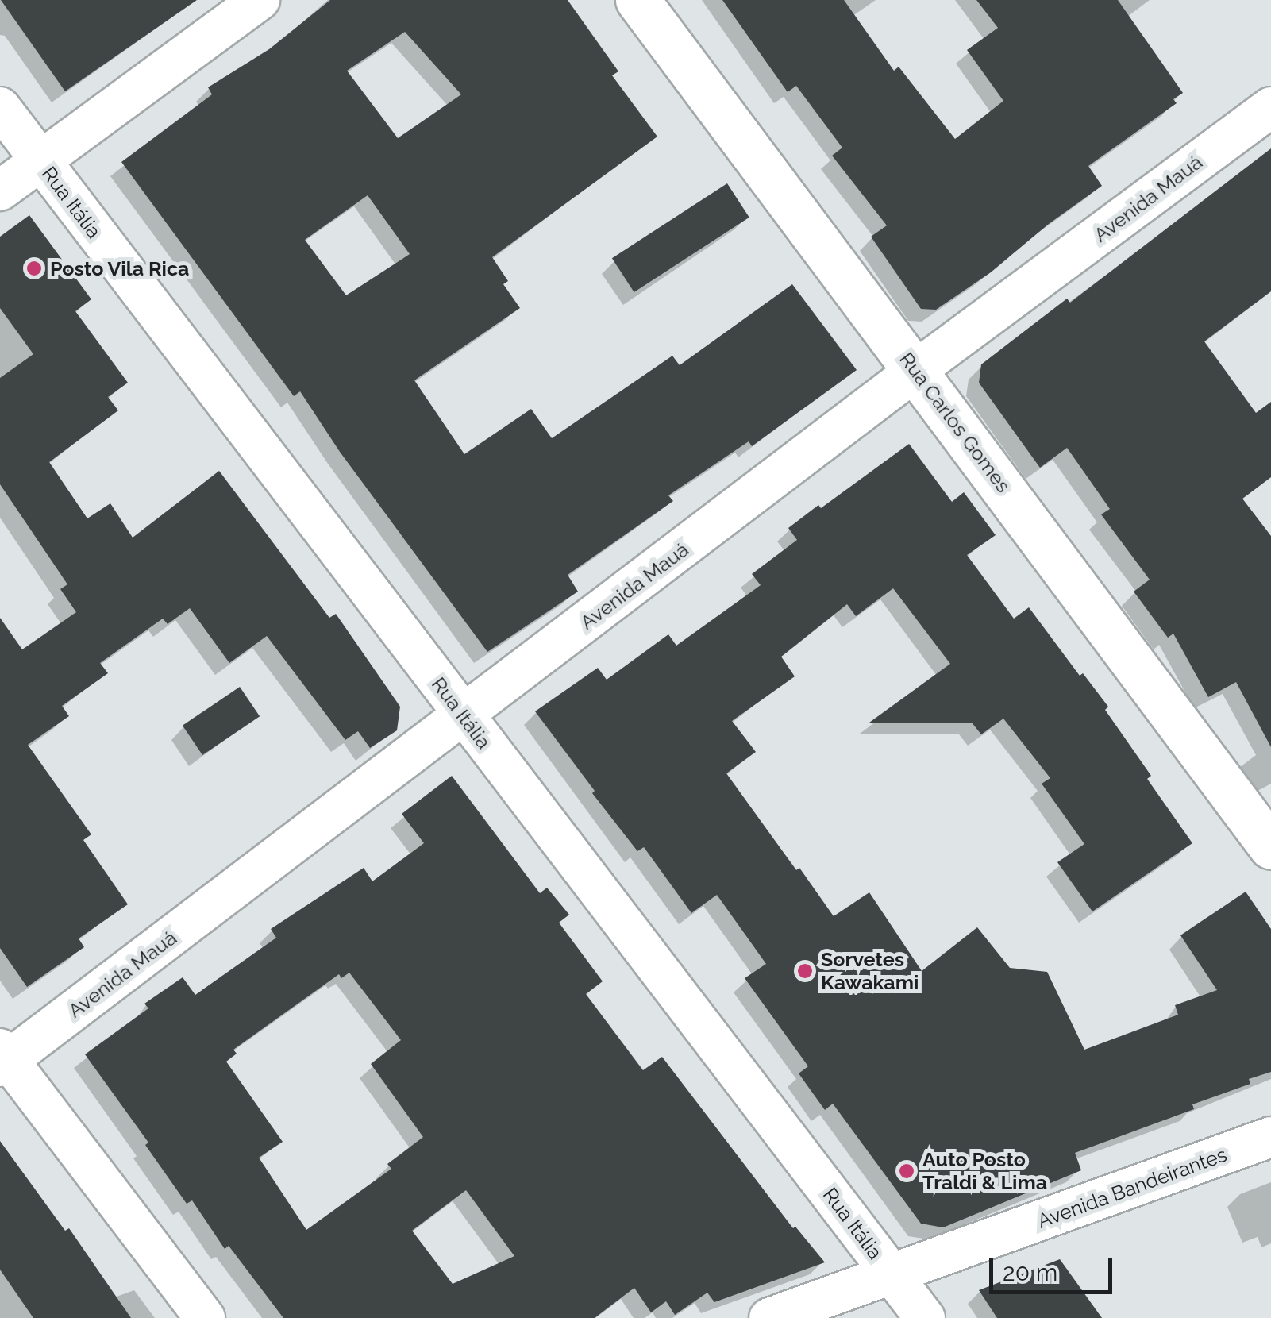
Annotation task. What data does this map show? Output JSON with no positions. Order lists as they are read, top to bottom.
{
  "streets": {
    "street": [
      "Avenida Mauá",
      "Rua Itália",
      "Rua Carlos Gomes",
      "Avenida Bandeirantes"
    ]
  },
  "crossings": [
    ["Avenida Mauá", "Rua Itália"],
    ["Avenida Mauá", "Rua Carlos Gomes"],
    ["Rua Itália", "Avenida Bandeirantes"]
  ],
  "places": ["Posto Vila Rica", "Sorvetes Kawakami", "Auto Posto Traldi & Lima"],
  "scale_bar": "20 m"
}
